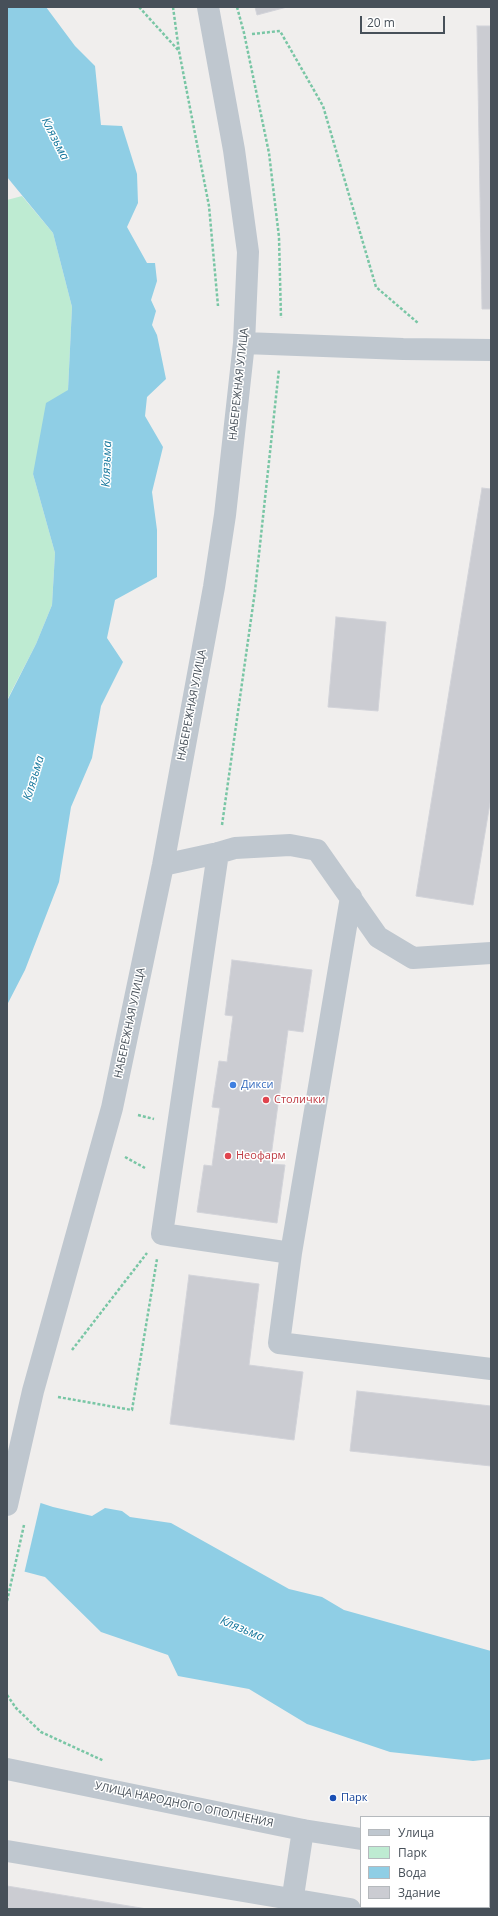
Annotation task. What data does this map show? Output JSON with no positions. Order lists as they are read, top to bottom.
{
  "streets": {
    "street": ["НАБЕРЕЖНАЯ УЛИЦА", "УЛИЦА НАРОДНОГО ОПОЛЧЕНИЯ"]
  },
  "water": ["Клязьма"],
  "places": [
    "Дикси",
    "Столички",
    "Неофарм",
    "Парк"
  ],
  "legend": [
    "Улица",
    "Парк",
    "Вода",
    "Здание"
  ],
  "scale_bar": "20 m"
}
